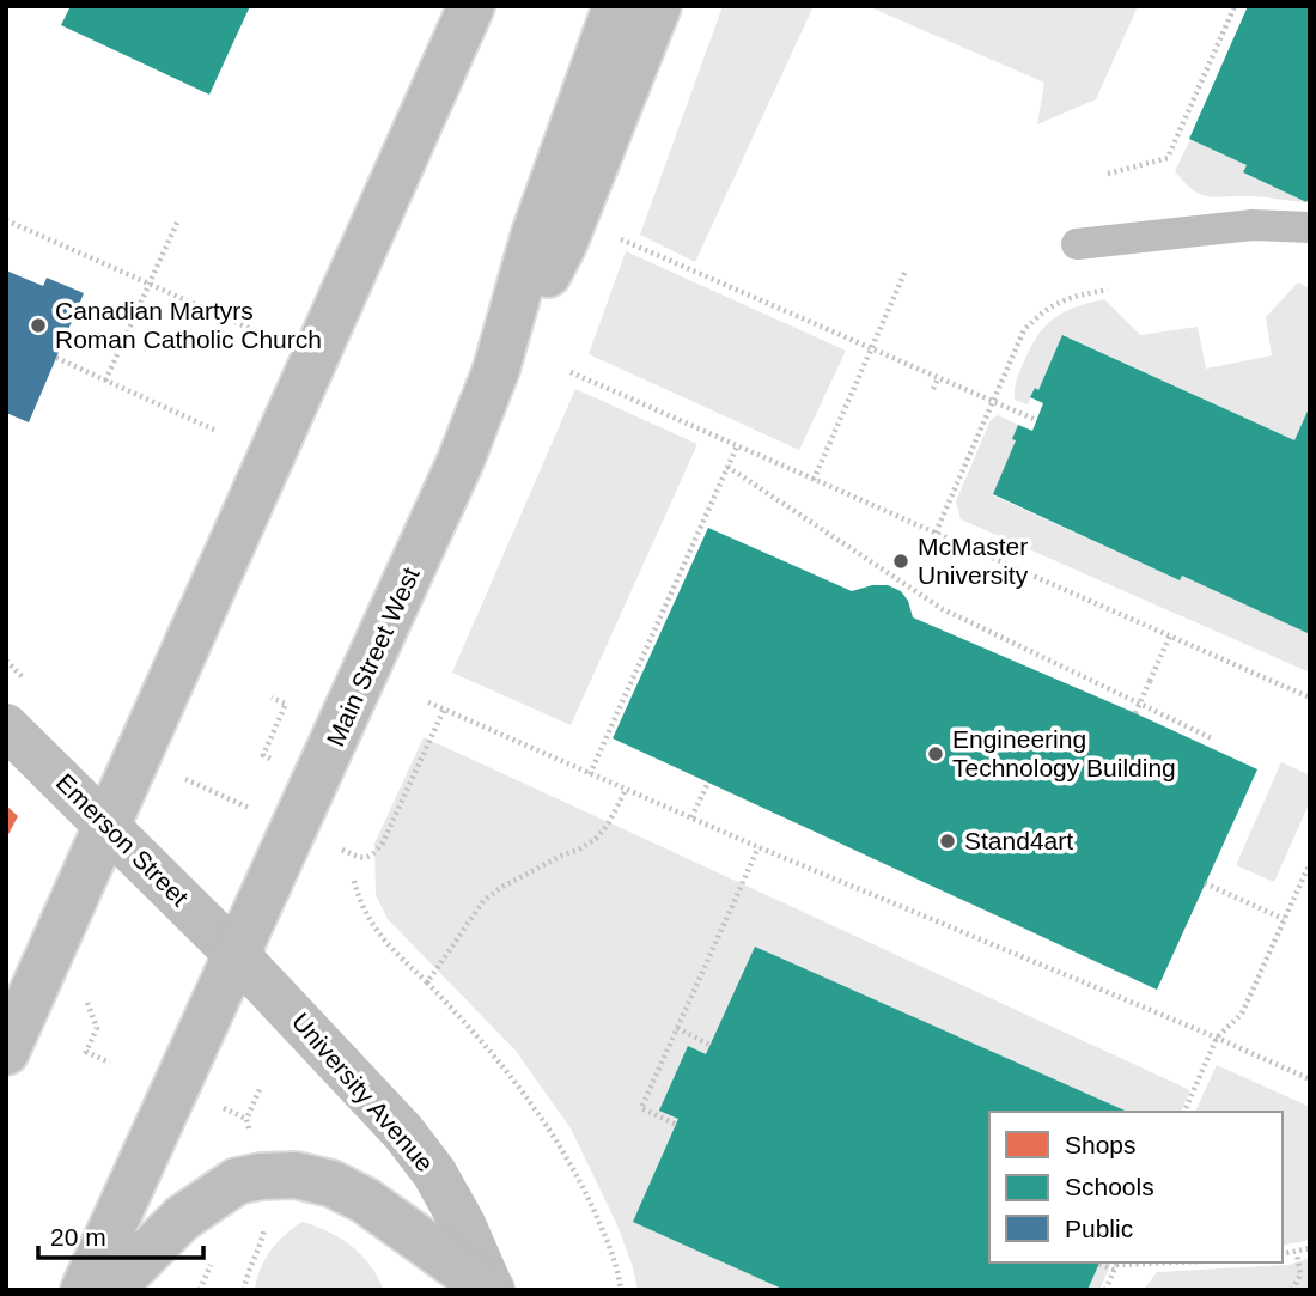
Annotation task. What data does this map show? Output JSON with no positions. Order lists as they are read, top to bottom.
{
  "streets": {
    "main road": ["Main Street West", "Emerson Street", "University Avenue"]
  },
  "crossings": [
    ["Main Street West", "Emerson Street"],
    ["Main Street West", "University Avenue"],
    ["Emerson Street", "University Avenue"]
  ],
  "places": [
    "Canadian Martyrs Roman Catholic Church",
    "McMaster University",
    "Engineering Technology Building",
    "Stand4art"
  ],
  "legend": ["Shops", "Schools", "Public"],
  "scale_bar": "20 m"
}
